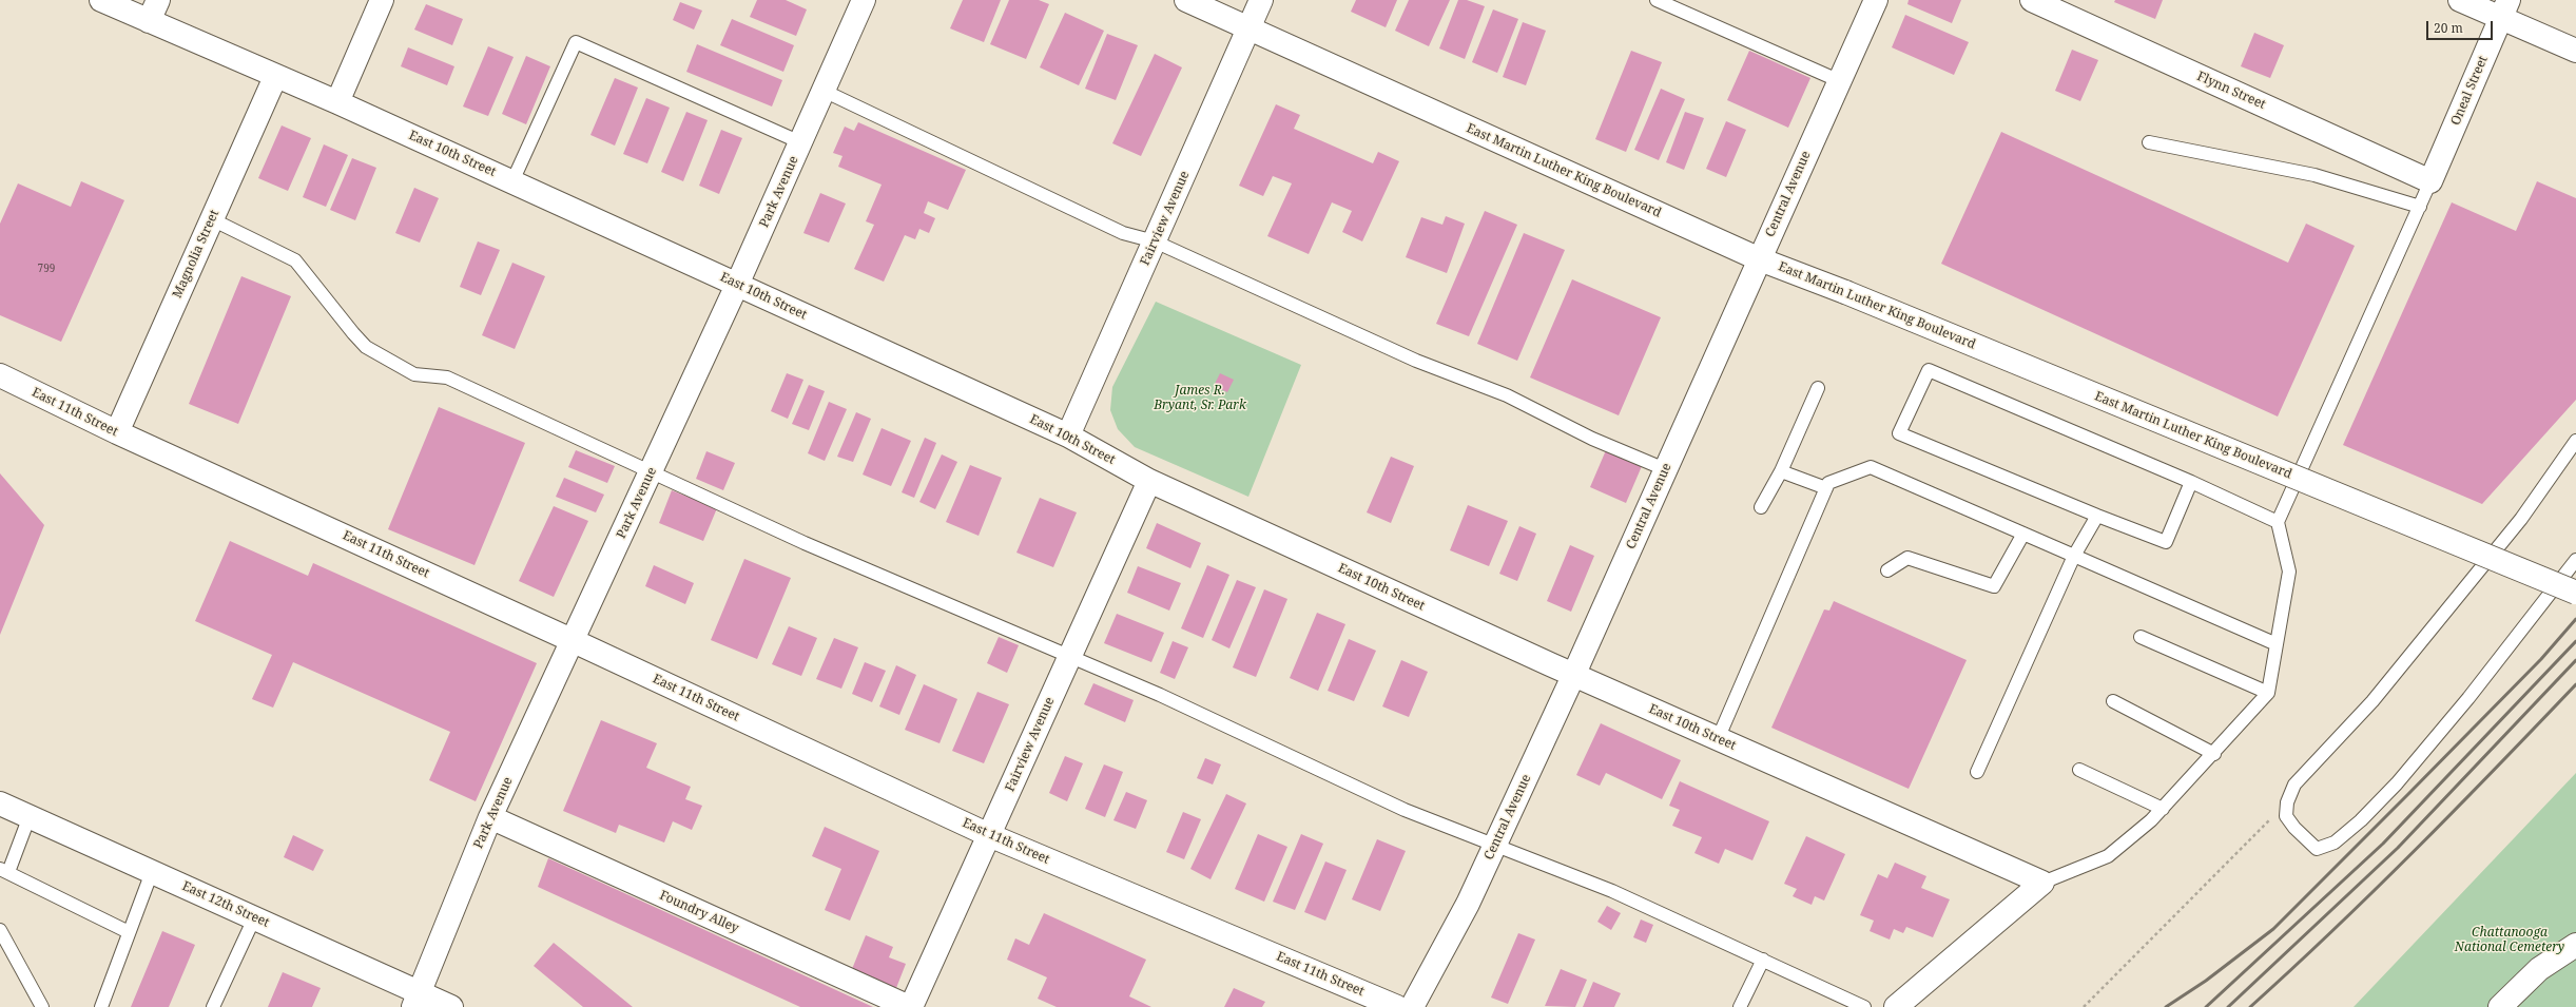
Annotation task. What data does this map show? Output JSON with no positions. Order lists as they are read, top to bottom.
{
  "streets": {
    "street": [
      "Flynn Street",
      "Oneal Street",
      "East 10th Street",
      "East Martin Luther King Boulevard",
      "Park Avenue",
      "Central Avenue",
      "Fairview Avenue",
      "Magnolia Street",
      "East 11th Street",
      "East 12th Street",
      "Foundry Alley"
    ]
  },
  "crossings": [
    ["Flynn Street", "Oneal Street"],
    ["East 10th Street", "Park Avenue"],
    ["East 10th Street", "Central Avenue"],
    ["East 10th Street", "Fairview Avenue"],
    ["East 10th Street", "Magnolia Street"],
    ["East Martin Luther King Boulevard", "Central Avenue"],
    ["East Martin Luther King Boulevard", "Fairview Avenue"],
    ["Park Avenue", "East 11th Street"],
    ["Park Avenue", "East 12th Street"],
    ["Park Avenue", "Foundry Alley"],
    ["Fairview Avenue", "East 11th Street"],
    ["Fairview Avenue", "Foundry Alley"],
    ["Magnolia Street", "East 11th Street"]
  ],
  "parks": ["James R. Bryant, Sr. Park", "Chattanooga National Cemetery"],
  "house_numbers": ["799"],
  "scale_bar": "20 m"
}
